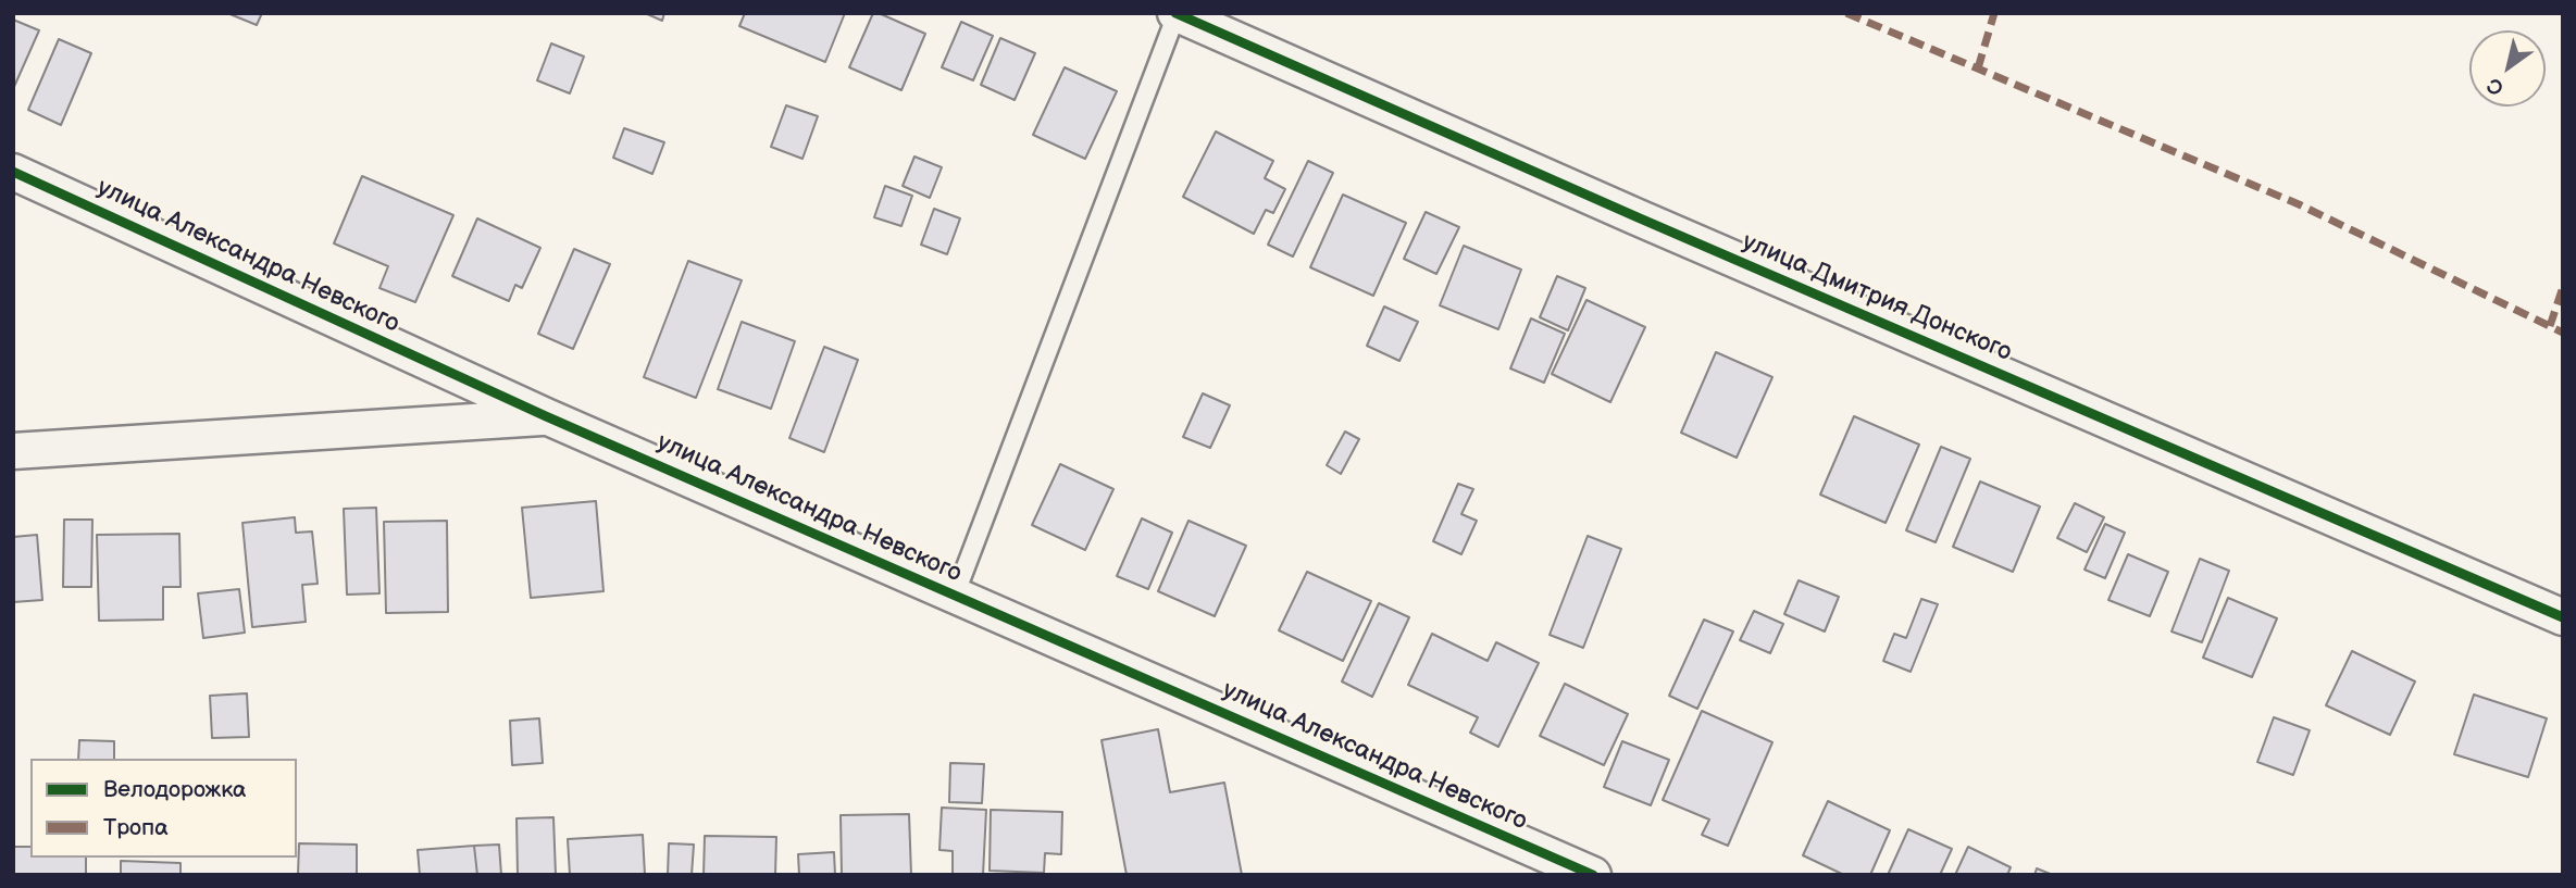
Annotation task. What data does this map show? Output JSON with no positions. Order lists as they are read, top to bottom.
{
  "streets": {
    "street": ["улица Александра Невского", "улица Дмитрия Донского"]
  },
  "legend": ["Велодорожка", "Тропа"],
  "north": "bottom left"
}
